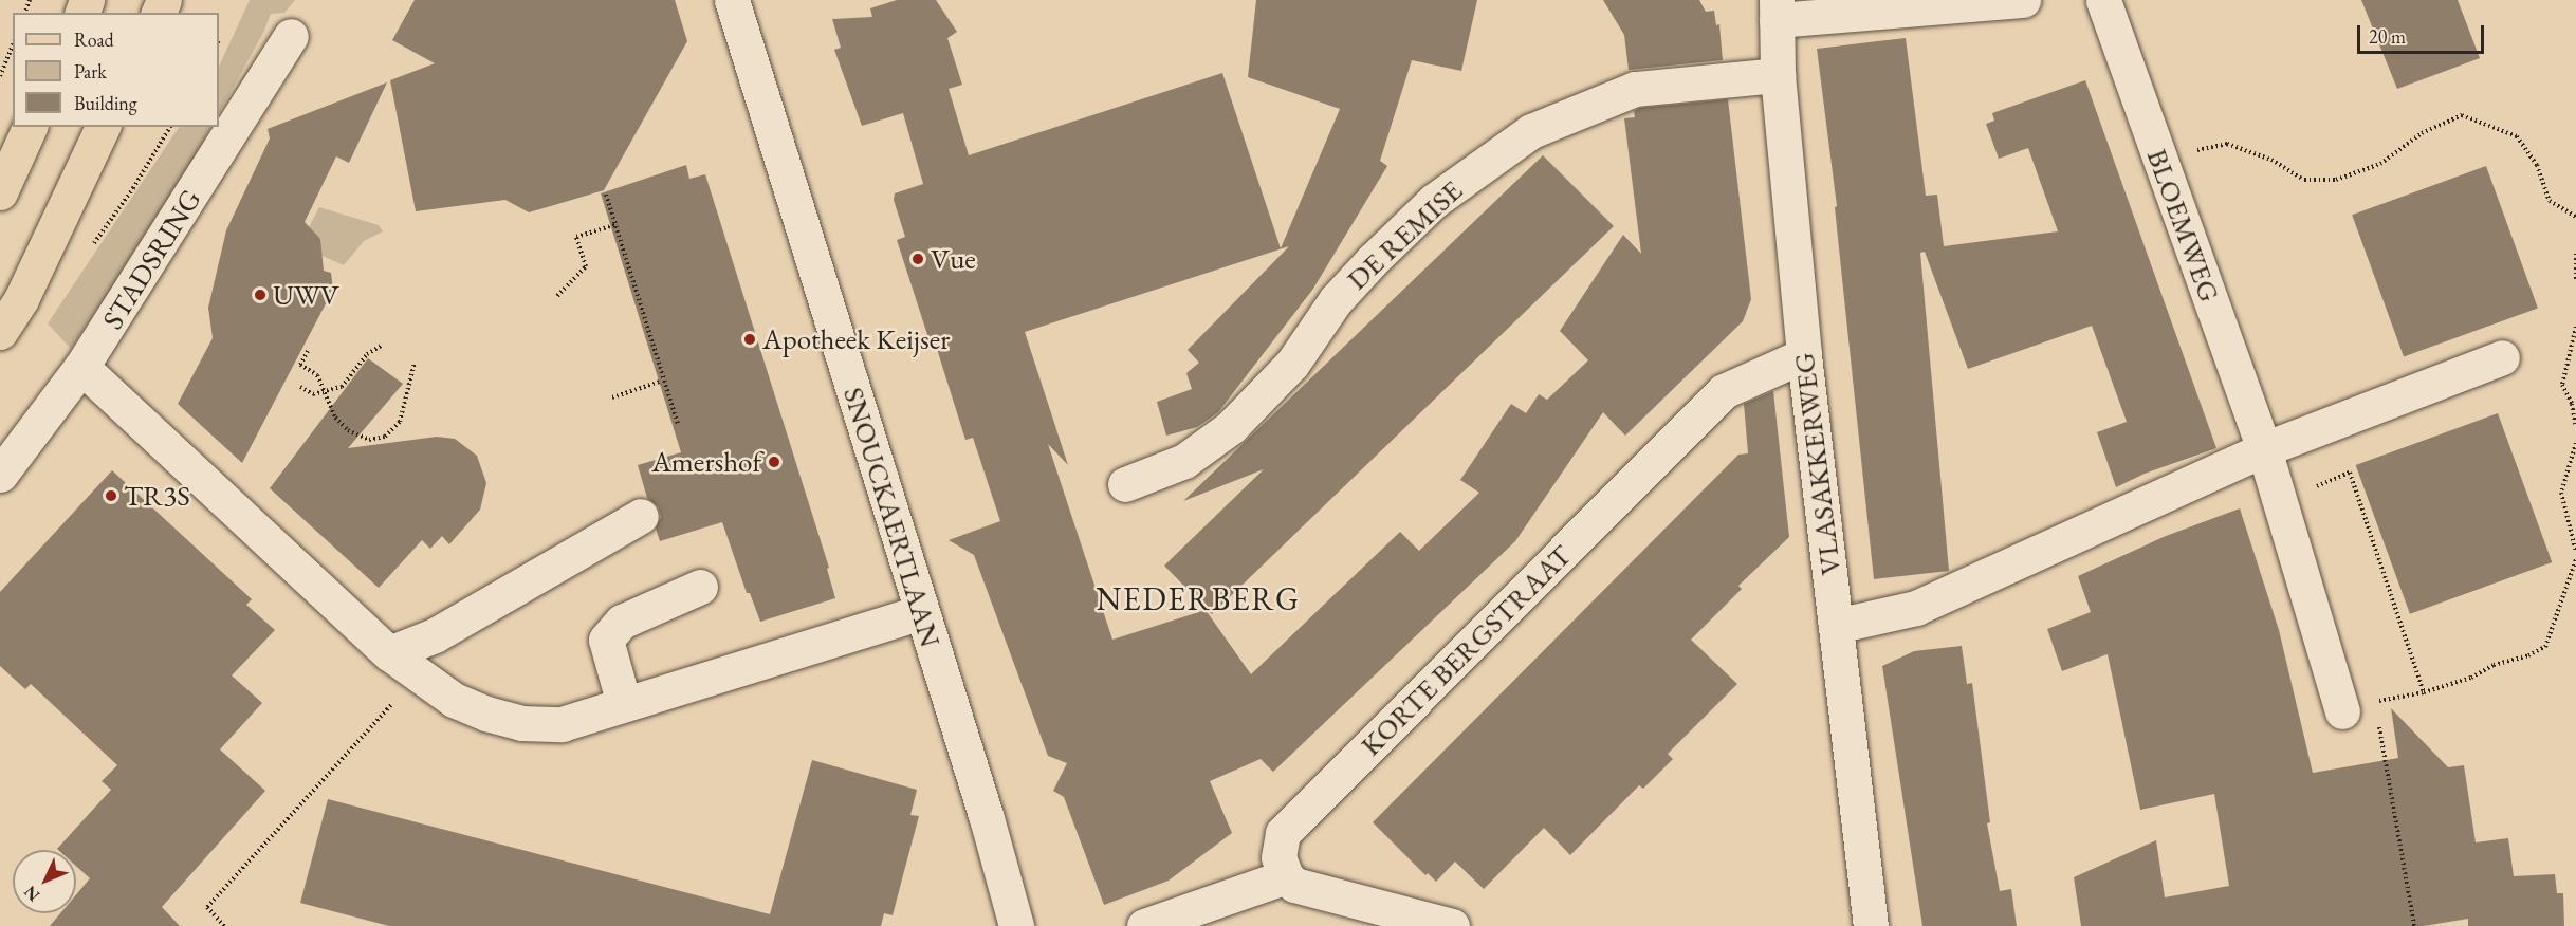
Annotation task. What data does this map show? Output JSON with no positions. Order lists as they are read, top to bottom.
{
  "streets": {
    "street": [
      "BLOEMWEG",
      "DE REMISE",
      "STADSRING",
      "VLASAKKERWEG",
      "SNOUCKAERTLAAN",
      "KORTE BERGSTRAAT"
    ]
  },
  "crossings": [
    ["DE REMISE", "VLASAKKERWEG"],
    ["VLASAKKERWEG", "KORTE BERGSTRAAT"]
  ],
  "districts": ["NEDERBERG"],
  "places": [
    "Vue",
    "UWV",
    "Apotheek Keijser",
    "Amershof",
    "TR3S"
  ],
  "legend": ["Road", "Park", "Building"],
  "scale_bar": "20 m",
  "north": "bottom left"
}
